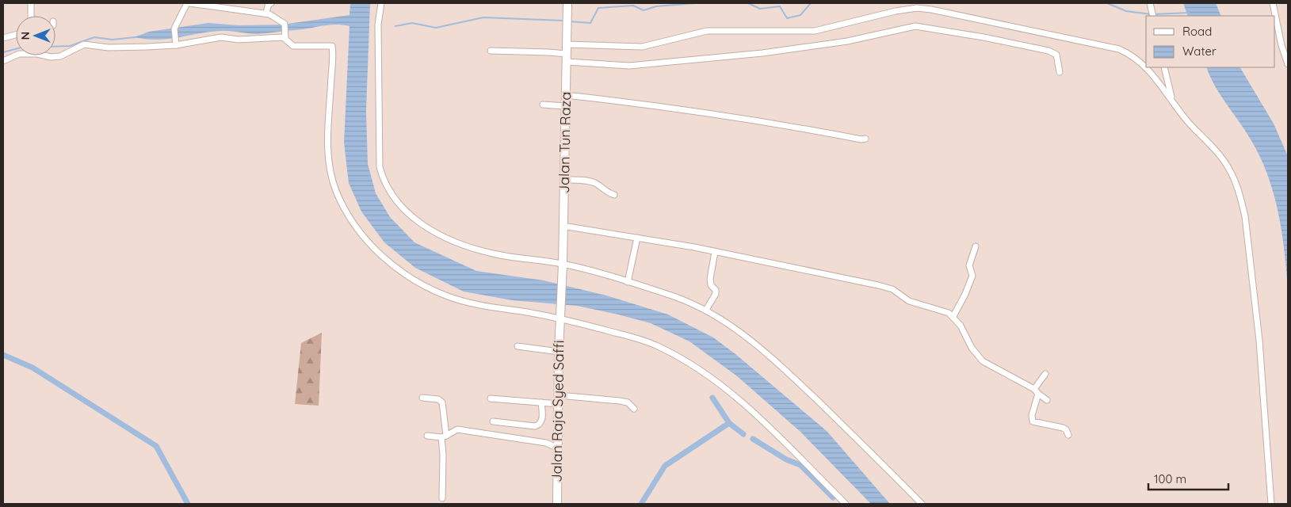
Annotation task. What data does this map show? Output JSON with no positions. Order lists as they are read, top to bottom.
{
  "streets": {
    "main road": ["Jalan Tun Raza", "Jalan Raja Syed Saffi"]
  },
  "crossings": [
    ["Jalan Tun Raza", "Jalan Raja Syed Saffi"]
  ],
  "legend": ["Road", "Water"],
  "scale_bar": "100 m",
  "north": "left"
}
